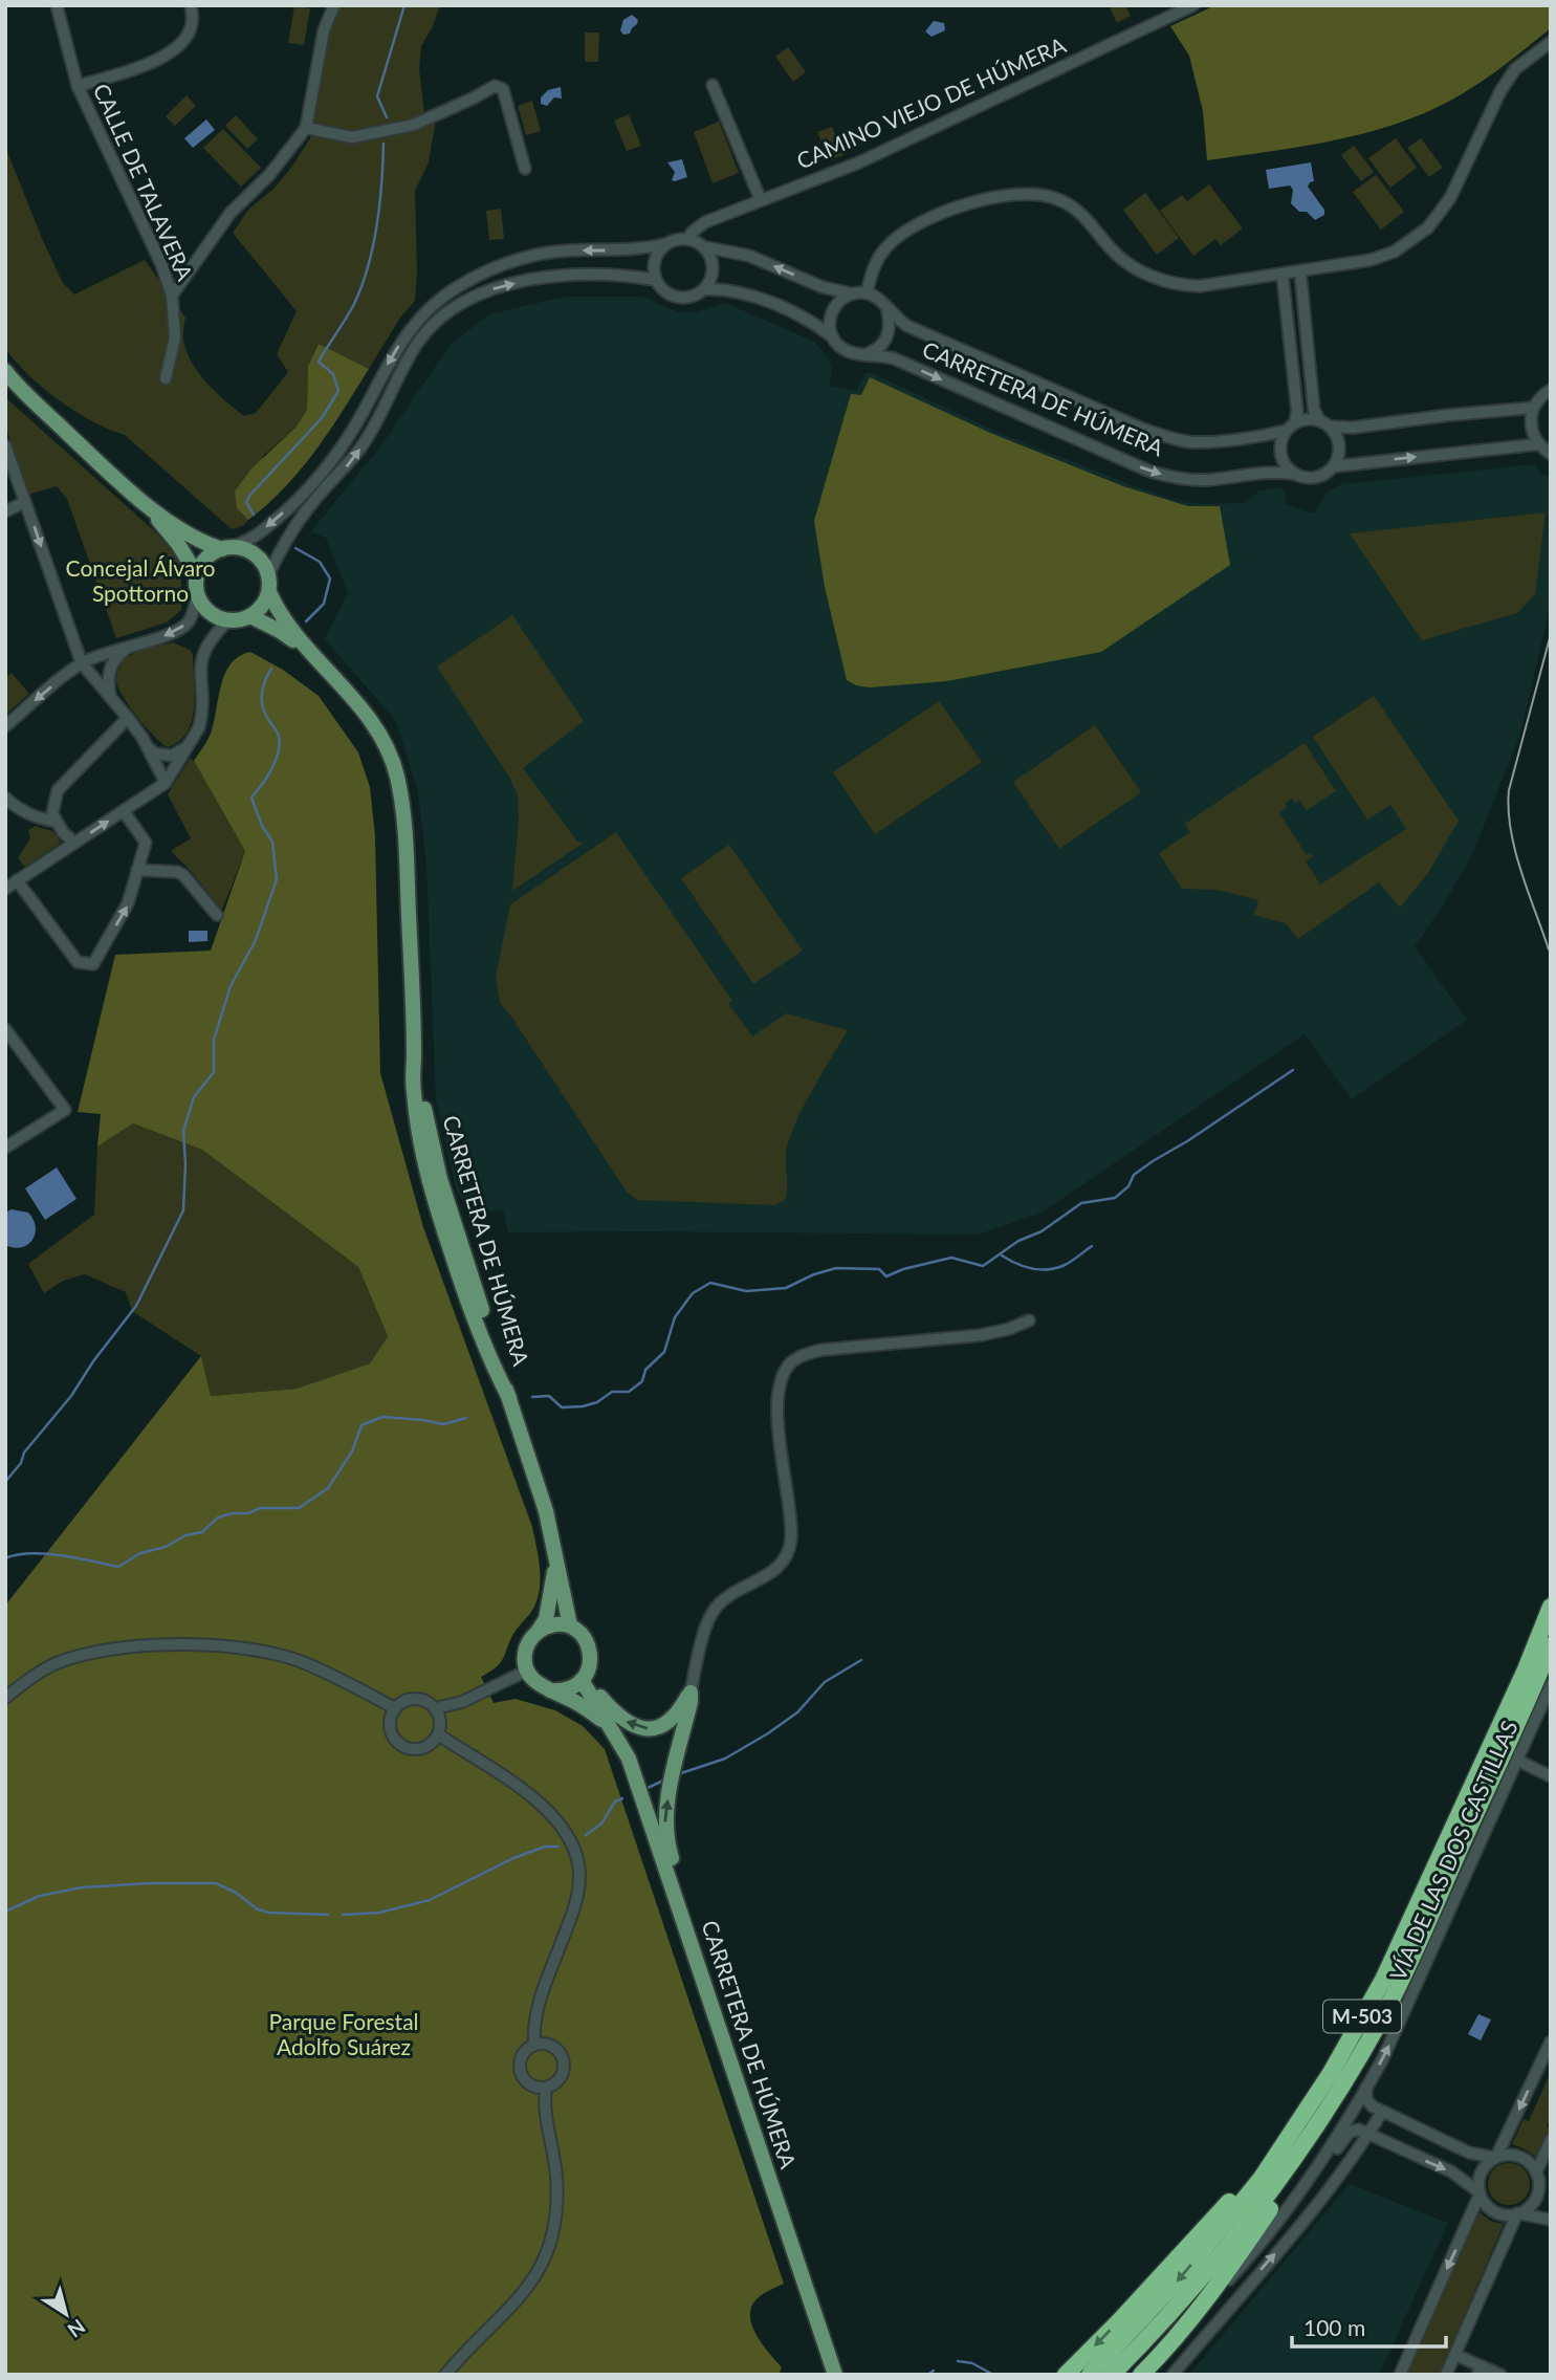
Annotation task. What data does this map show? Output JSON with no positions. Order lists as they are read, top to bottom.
{
  "streets": {
    "highway": ["M-503"],
    "main road": ["CARRETERA DE HÚMERA"],
    "street": ["CAMINO VIEJO DE HÚMERA", "CALLE DE TALAVERA", "VÍA DE LAS DOS CASTILLAS"]
  },
  "crossings": [
    ["VÍA DE LAS DOS CASTILLAS", "M-503"]
  ],
  "one_way": ["VÍA DE LAS DOS CASTILLAS"],
  "parks": ["Concejal Álvaro Spottorno", "Parque Forestal Adolfo Suárez"],
  "scale_bar": "100 m",
  "north": "bottom right"
}
